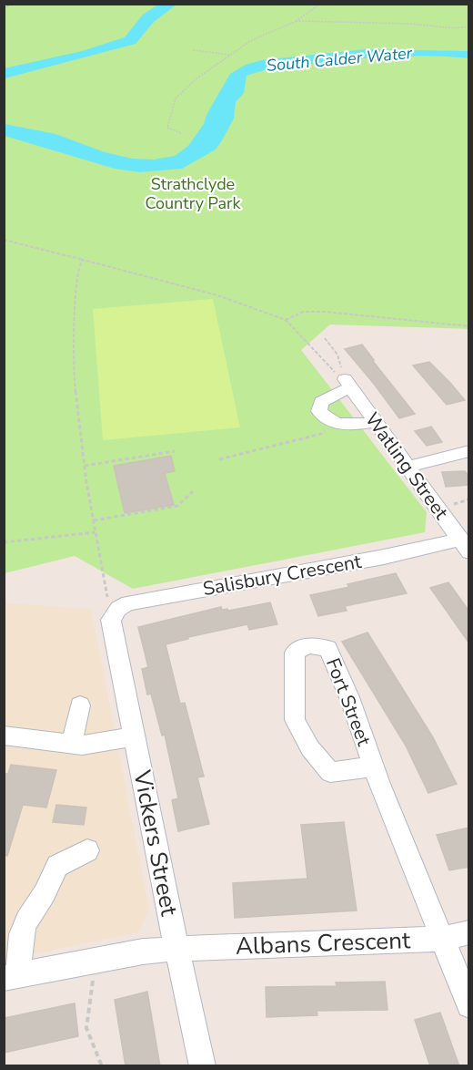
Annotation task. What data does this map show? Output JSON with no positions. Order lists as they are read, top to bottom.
{
  "streets": {
    "street": [
      "Watling Street",
      "Salisbury Crescent",
      "Fort Street",
      "Vickers Street",
      "Albans Crescent"
    ]
  },
  "crossings": [
    ["Watling Street", "Salisbury Crescent"],
    ["Salisbury Crescent", "Vickers Street"],
    ["Fort Street", "Albans Crescent"],
    ["Vickers Street", "Albans Crescent"]
  ],
  "water": ["South Calder Water"],
  "parks": ["Strathclyde Country Park"]
}
